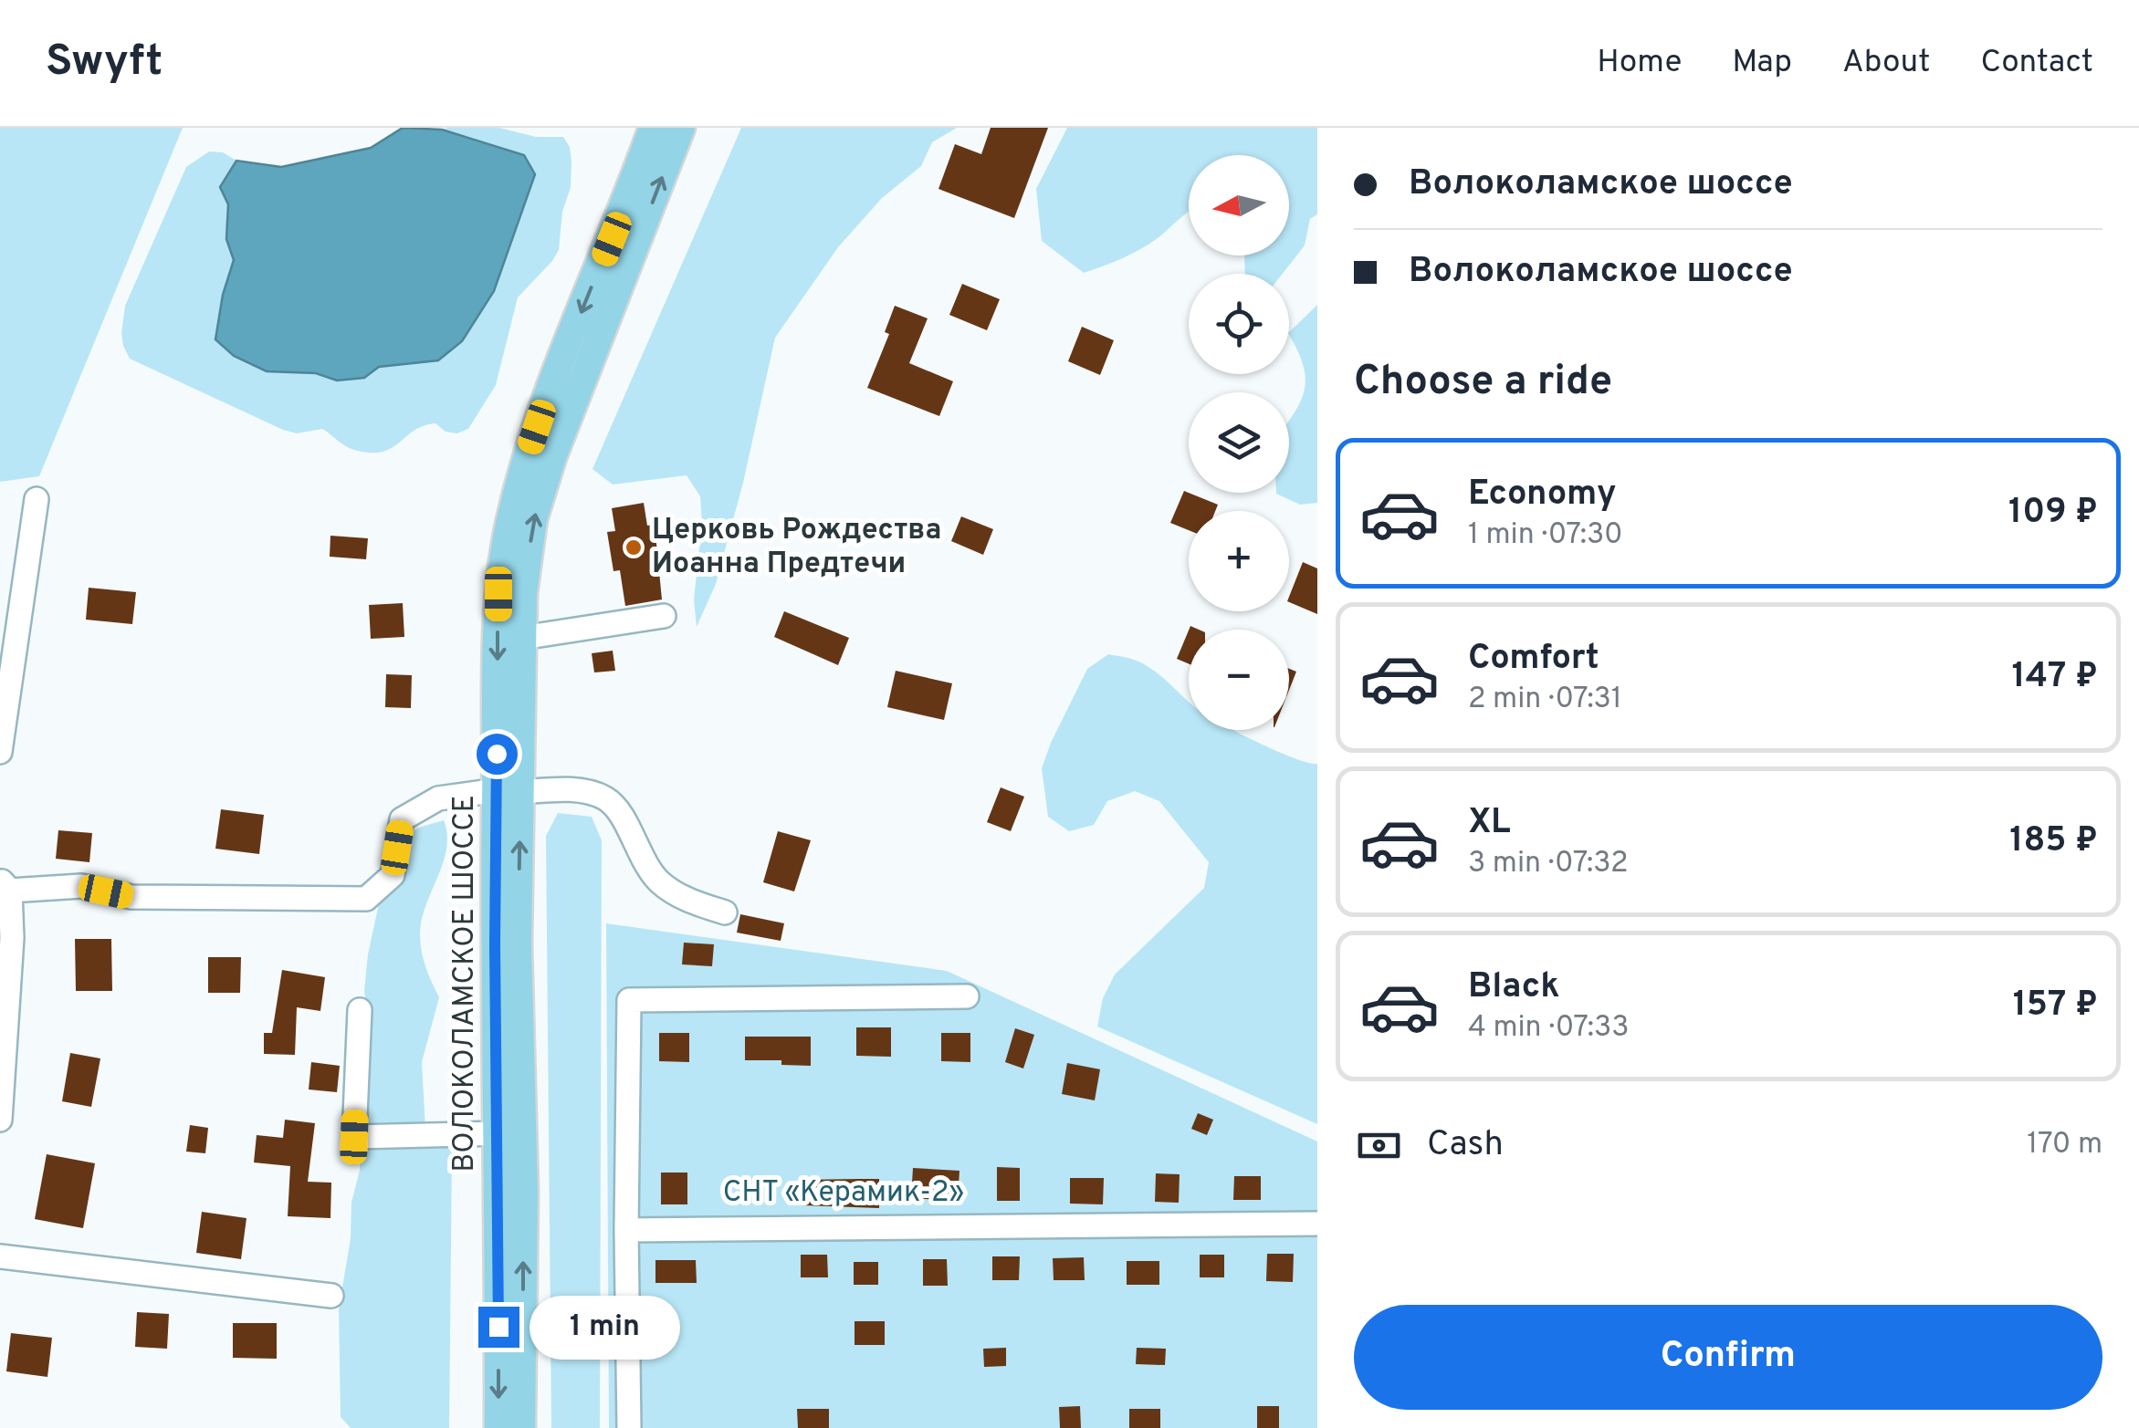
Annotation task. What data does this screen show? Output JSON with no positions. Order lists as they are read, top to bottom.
{
  "streets": {
    "main road": ["ВОЛОКОЛАМСКОЕ ШОССЕ"]
  },
  "parks": ["СНТ «Керамик-2»"],
  "places": ["Церковь Рождества Иоанна Предтечи"],
  "north": "left",
  "page": {
    "header": "Swyft",
    "nav": [
      "Home",
      "Map",
      "About",
      "Contact"
    ],
    "banner": ["Волоколамское шоссе", "Волоколамское шоссе"],
    "map_buttons": ["+", "−"],
    "heading": "Choose a ride",
    "list": [
      {
        "name": "Economy",
        "note": "1 min · 07:30",
        "value": "109 ₽"
      },
      {
        "name": "Comfort",
        "note": "2 min · 07:31",
        "value": "147 ₽"
      },
      {
        "name": "XL",
        "note": "3 min · 07:32",
        "value": "185 ₽"
      },
      {
        "name": "Black",
        "note": "4 min · 07:33",
        "value": "157 ₽"
      }
    ],
    "pay": ["Cash", "170 m"],
    "buttons": "Confirm",
    "bubble": "1 min"
  }
}
